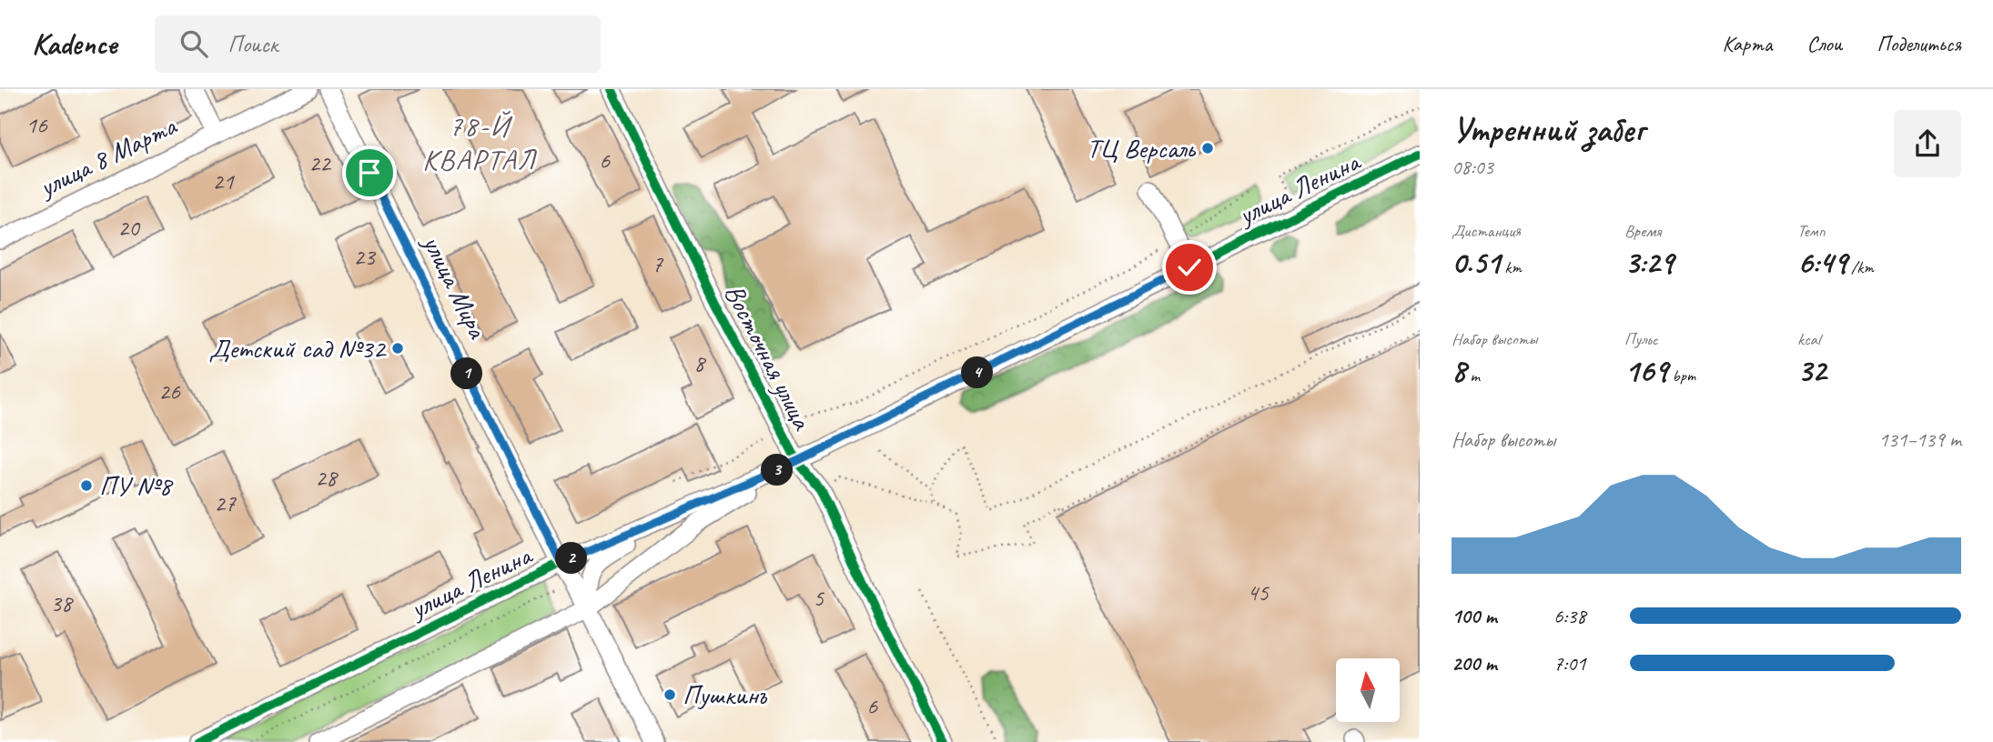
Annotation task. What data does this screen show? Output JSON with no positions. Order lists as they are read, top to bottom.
{
  "streets": {
    "street": [
      "улица 8 Марта",
      "улица Ленина",
      "улица Мира",
      "Восточная улица"
    ]
  },
  "crossings": [
    ["улица Ленина", "улица Мира"],
    ["улица Ленина", "Восточная улица"]
  ],
  "districts": ["78-Й КВАРТАЛ"],
  "places": [
    "ТЦ Версаль",
    "Детский сад №32",
    "ПУ №8",
    "Пушкинъ"
  ],
  "house_numbers": [
    "16",
    "6",
    "22",
    "21",
    "20",
    "23",
    "7",
    "8",
    "26",
    "28",
    "27",
    "45",
    "5",
    "38",
    "6"
  ],
  "north": "top",
  "page": {
    "header": "Kadence",
    "search": "Поиск",
    "nav": ["Карта", "Слои", "Поделиться"],
    "heading": ["Утренний забег", "08:03"],
    "stats": [
      ["Дистанция", "0.51 km"],
      ["Время", "3:29"],
      ["Темп", "6:49 /km"],
      ["Набор высоты", "8 m"],
      ["Пульс", "169 bpm"],
      ["kcal", "32"]
    ],
    "pins": [
      "4",
      "1",
      "3",
      "2"
    ],
    "chart": ["Набор высоты", "131–139 m"],
    "list": [
      {
        "name": "100 m",
        "note": "6:38"
      },
      {
        "name": "200 m",
        "note": "7:01"
      }
    ]
  }
}
